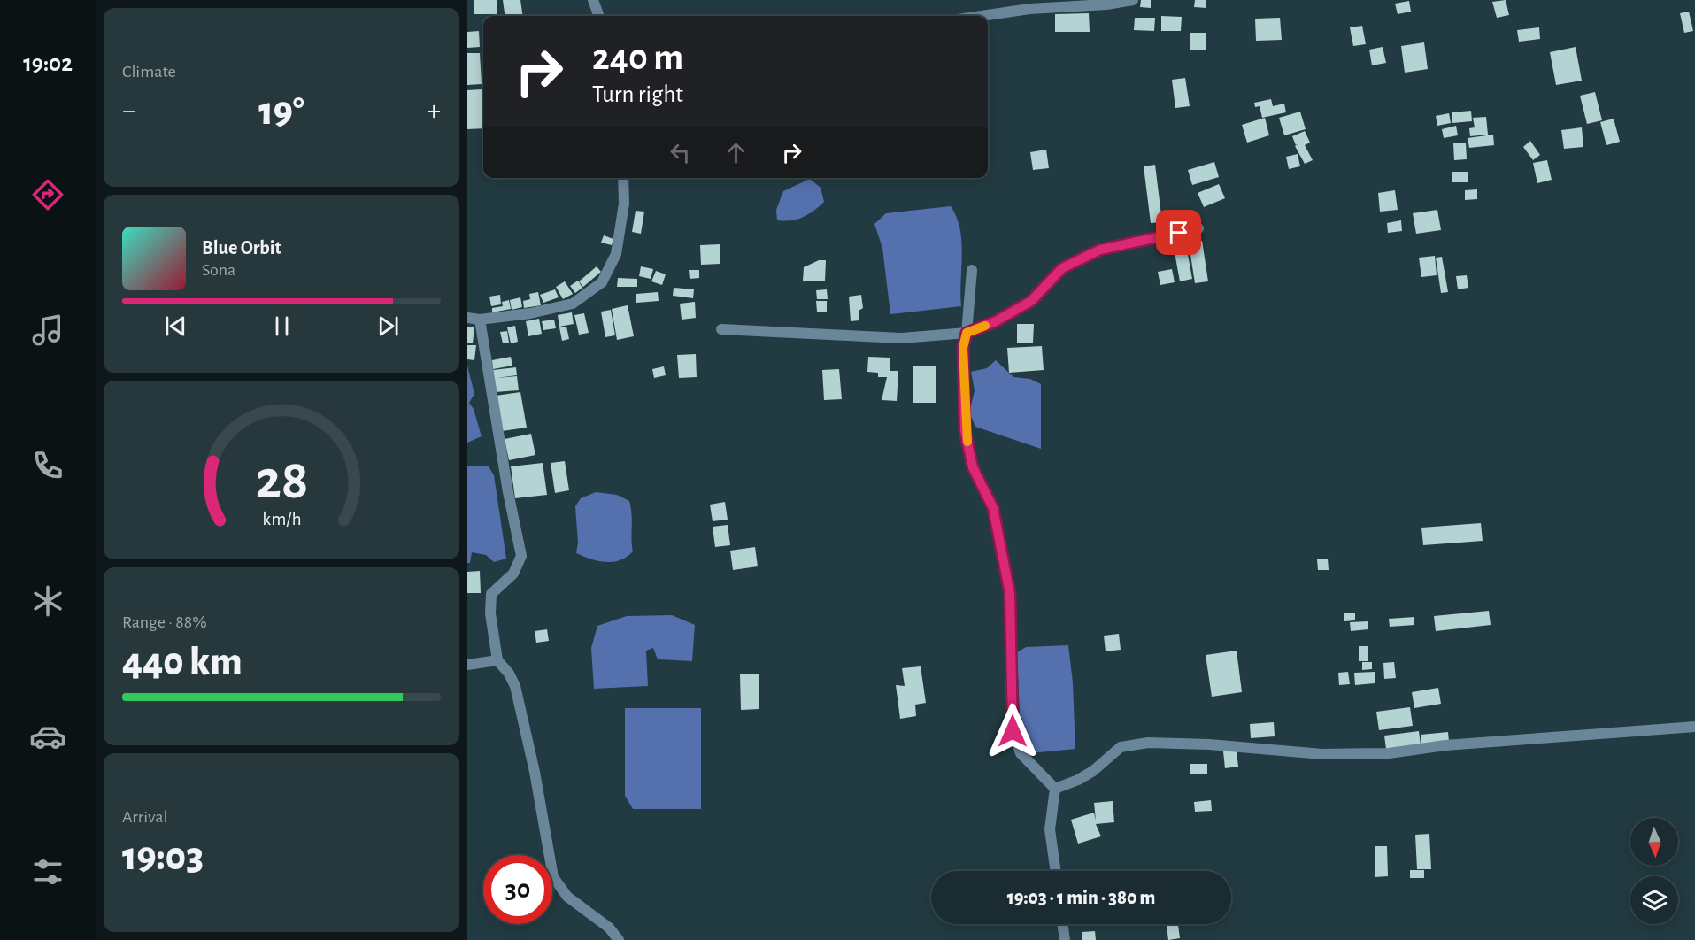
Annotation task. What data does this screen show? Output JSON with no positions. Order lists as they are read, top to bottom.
{
  "north": "bottom",
  "page": {
    "tabs": "19:02",
    "tile": [
      "Climate",
      ["Range · 88%", "440 km"],
      ["Arrival", "19:03"]
    ],
    "turn": ["240 m", "Turn right"],
    "heat": ["−", "19°", "+"],
    "song": ["Blue Orbit", "Sona"],
    "limit": "30",
    "trip": "19:03 · 1 min · 380 m",
    "gauge": ["28", "km/h"]
  }
}
